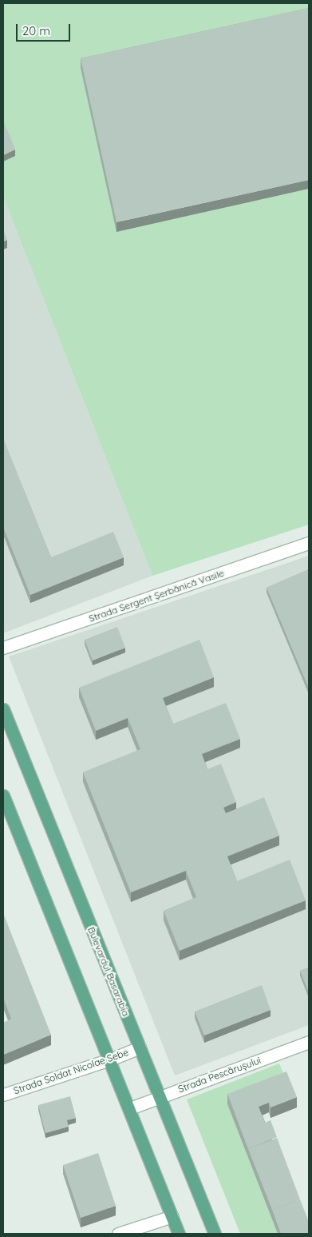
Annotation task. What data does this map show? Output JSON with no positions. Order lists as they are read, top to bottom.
{
  "streets": {
    "main road": ["Bulevardul Basarabia"],
    "street": ["Strada Sergent Șerbănică Vasile", "Strada Soldat Nicolae Sebe", "Strada Pescărușului"]
  },
  "crossings": [
    ["Bulevardul Basarabia", "Strada Soldat Nicolae Sebe"],
    ["Bulevardul Basarabia", "Strada Pescărușului"]
  ],
  "scale_bar": "20 m"
}
